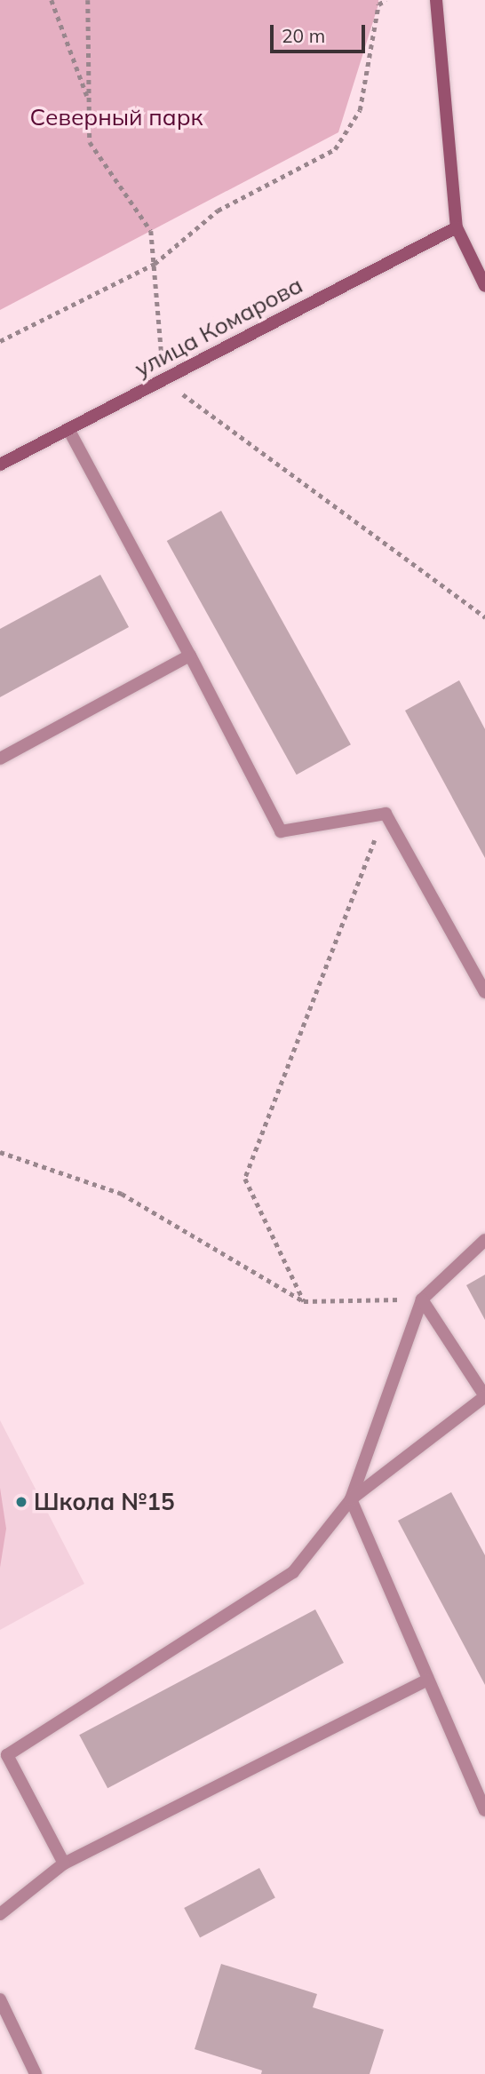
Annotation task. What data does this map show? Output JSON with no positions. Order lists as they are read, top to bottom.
{
  "streets": {
    "street": ["улица Комарова"]
  },
  "parks": ["Северный парк"],
  "places": ["Школа №15"],
  "scale_bar": "20 m"
}
